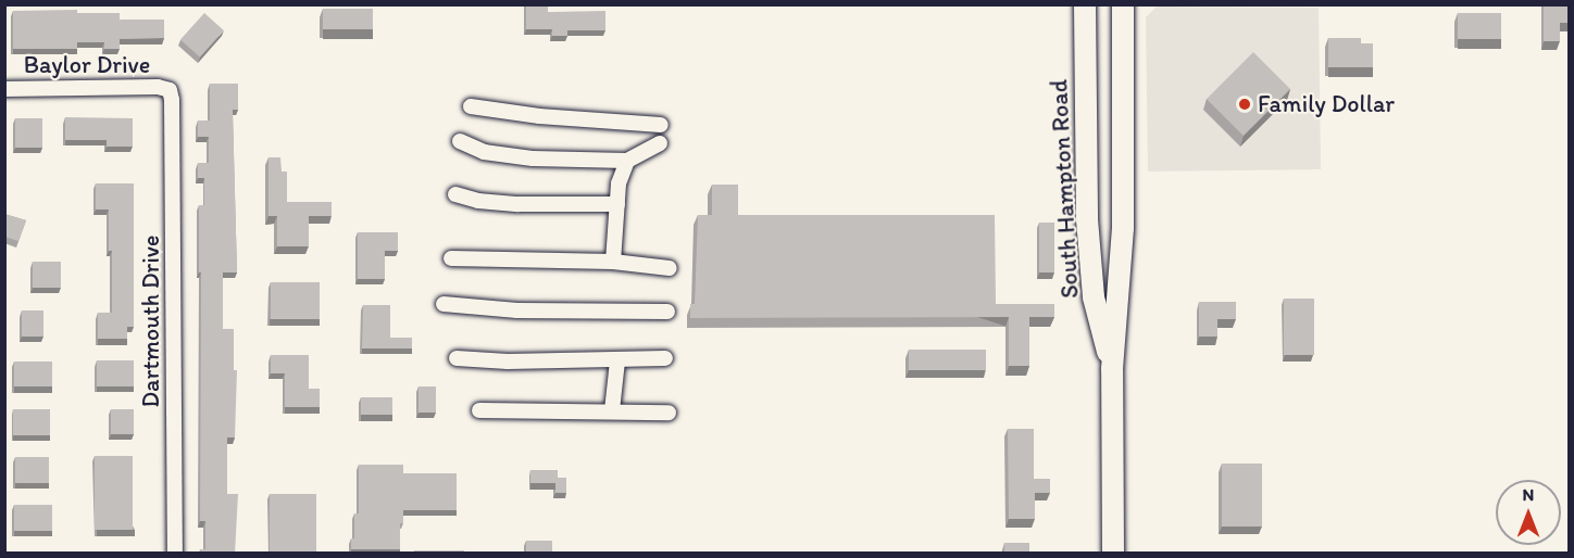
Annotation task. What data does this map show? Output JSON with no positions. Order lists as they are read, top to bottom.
{
  "streets": {
    "main road": ["South Hampton Road"],
    "street": ["Baylor Drive", "Dartmouth Drive"]
  },
  "crossings": [
    ["Baylor Drive", "Dartmouth Drive"]
  ],
  "places": ["Family Dollar"],
  "north": "top"
}
